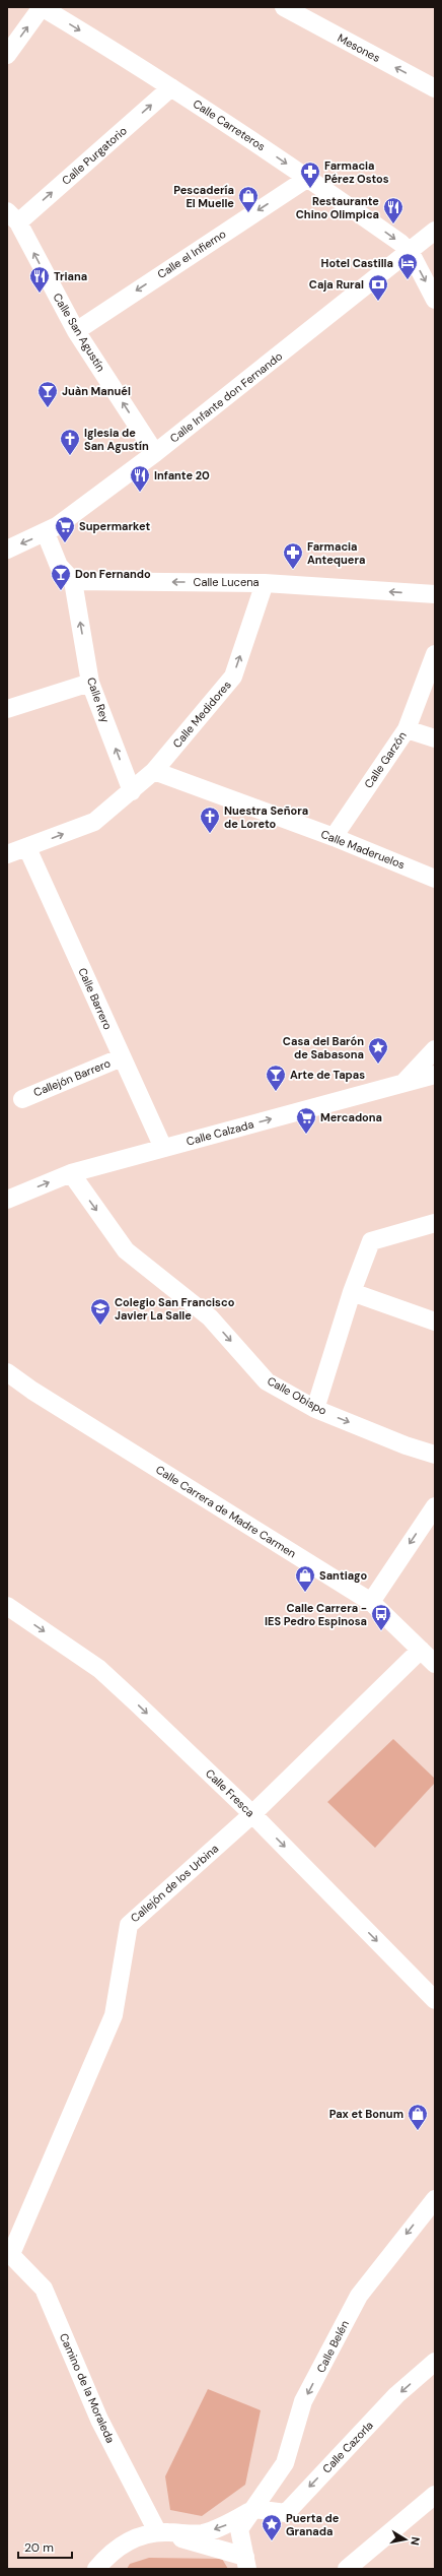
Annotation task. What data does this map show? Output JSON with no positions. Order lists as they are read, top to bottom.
{
  "streets": {
    "street": [
      "Mesones",
      "Calle Carreteros",
      "Calle Purgatorio",
      "Calle el Infierno",
      "Calle San Agustín",
      "Calle Infante don Fernando",
      "Calle Lucena",
      "Calle Rey",
      "Calle Medidores",
      "Calle Garzón",
      "Calle Maderuelos",
      "Calle Barrero",
      "Callejón Barrero",
      "Calle Calzada",
      "Calle Obispo",
      "Calle Carrera de Madre Carmen",
      "Calle Fresca",
      "Callejón de los Urbina",
      "Calle Belén",
      "Camino de la Moraleda",
      "Calle Cazorla"
    ]
  },
  "crossings": [
    ["Calle Carreteros", "Calle Purgatorio"],
    ["Calle Carreteros", "Calle el Infierno"],
    ["Calle Carreteros", "Calle Infante don Fernando"],
    ["Calle Purgatorio", "Calle San Agustín"],
    ["Calle el Infierno", "Calle San Agustín"],
    ["Calle San Agustín", "Calle Infante don Fernando"],
    ["Calle Lucena", "Calle Rey"],
    ["Calle Lucena", "Calle Medidores"],
    ["Calle Rey", "Calle Medidores"],
    ["Calle Medidores", "Calle Maderuelos"],
    ["Calle Medidores", "Calle Barrero"],
    ["Calle Garzón", "Calle Maderuelos"],
    ["Calle Barrero", "Callejón Barrero"],
    ["Calle Barrero", "Calle Calzada"],
    ["Calle Calzada", "Calle Obispo"],
    ["Calle Carrera de Madre Carmen", "Callejón de los Urbina"],
    ["Calle Fresca", "Callejón de los Urbina"],
    ["Callejón de los Urbina", "Camino de la Moraleda"],
    ["Calle Belén", "Calle Cazorla"]
  ],
  "one_way": [
    "Mesones",
    "Calle Carreteros",
    "Calle Purgatorio",
    "Calle el Infierno",
    "Calle San Agustín",
    "Calle Lucena",
    "Calle Rey",
    "Calle Medidores",
    "Calle Calzada",
    "Calle Obispo",
    "Calle Fresca"
  ],
  "places": {
    "pharmacy": ["Farmacia Pérez Ostos", "Farmacia Antequera"],
    "shop": ["Pescadería El Muelle", "Santiago", "Pax et Bonum"],
    "restaurant": ["Restaurante Chino Olimpica", "Triana", "Infante 20"],
    "hotel": ["Hotel Castilla"],
    "bank": ["Caja Rural"],
    "bar": ["Juàn Manuél", "Don Fernando", "Arte de Tapas"],
    "church": ["Iglesia de San Agustín", "Nuestra Señora de Loreto"],
    "supermarket": ["Supermarket", "Mercadona"],
    "place": ["Casa del Barón de Sabasona", "Puerta de Granada"],
    "school or university": ["Colegio San Francisco Javier La Salle"],
    "bus stop": ["Calle Carrera - IES Pedro Espinosa"]
  },
  "scale_bar": "20 m",
  "north": "right"
}
